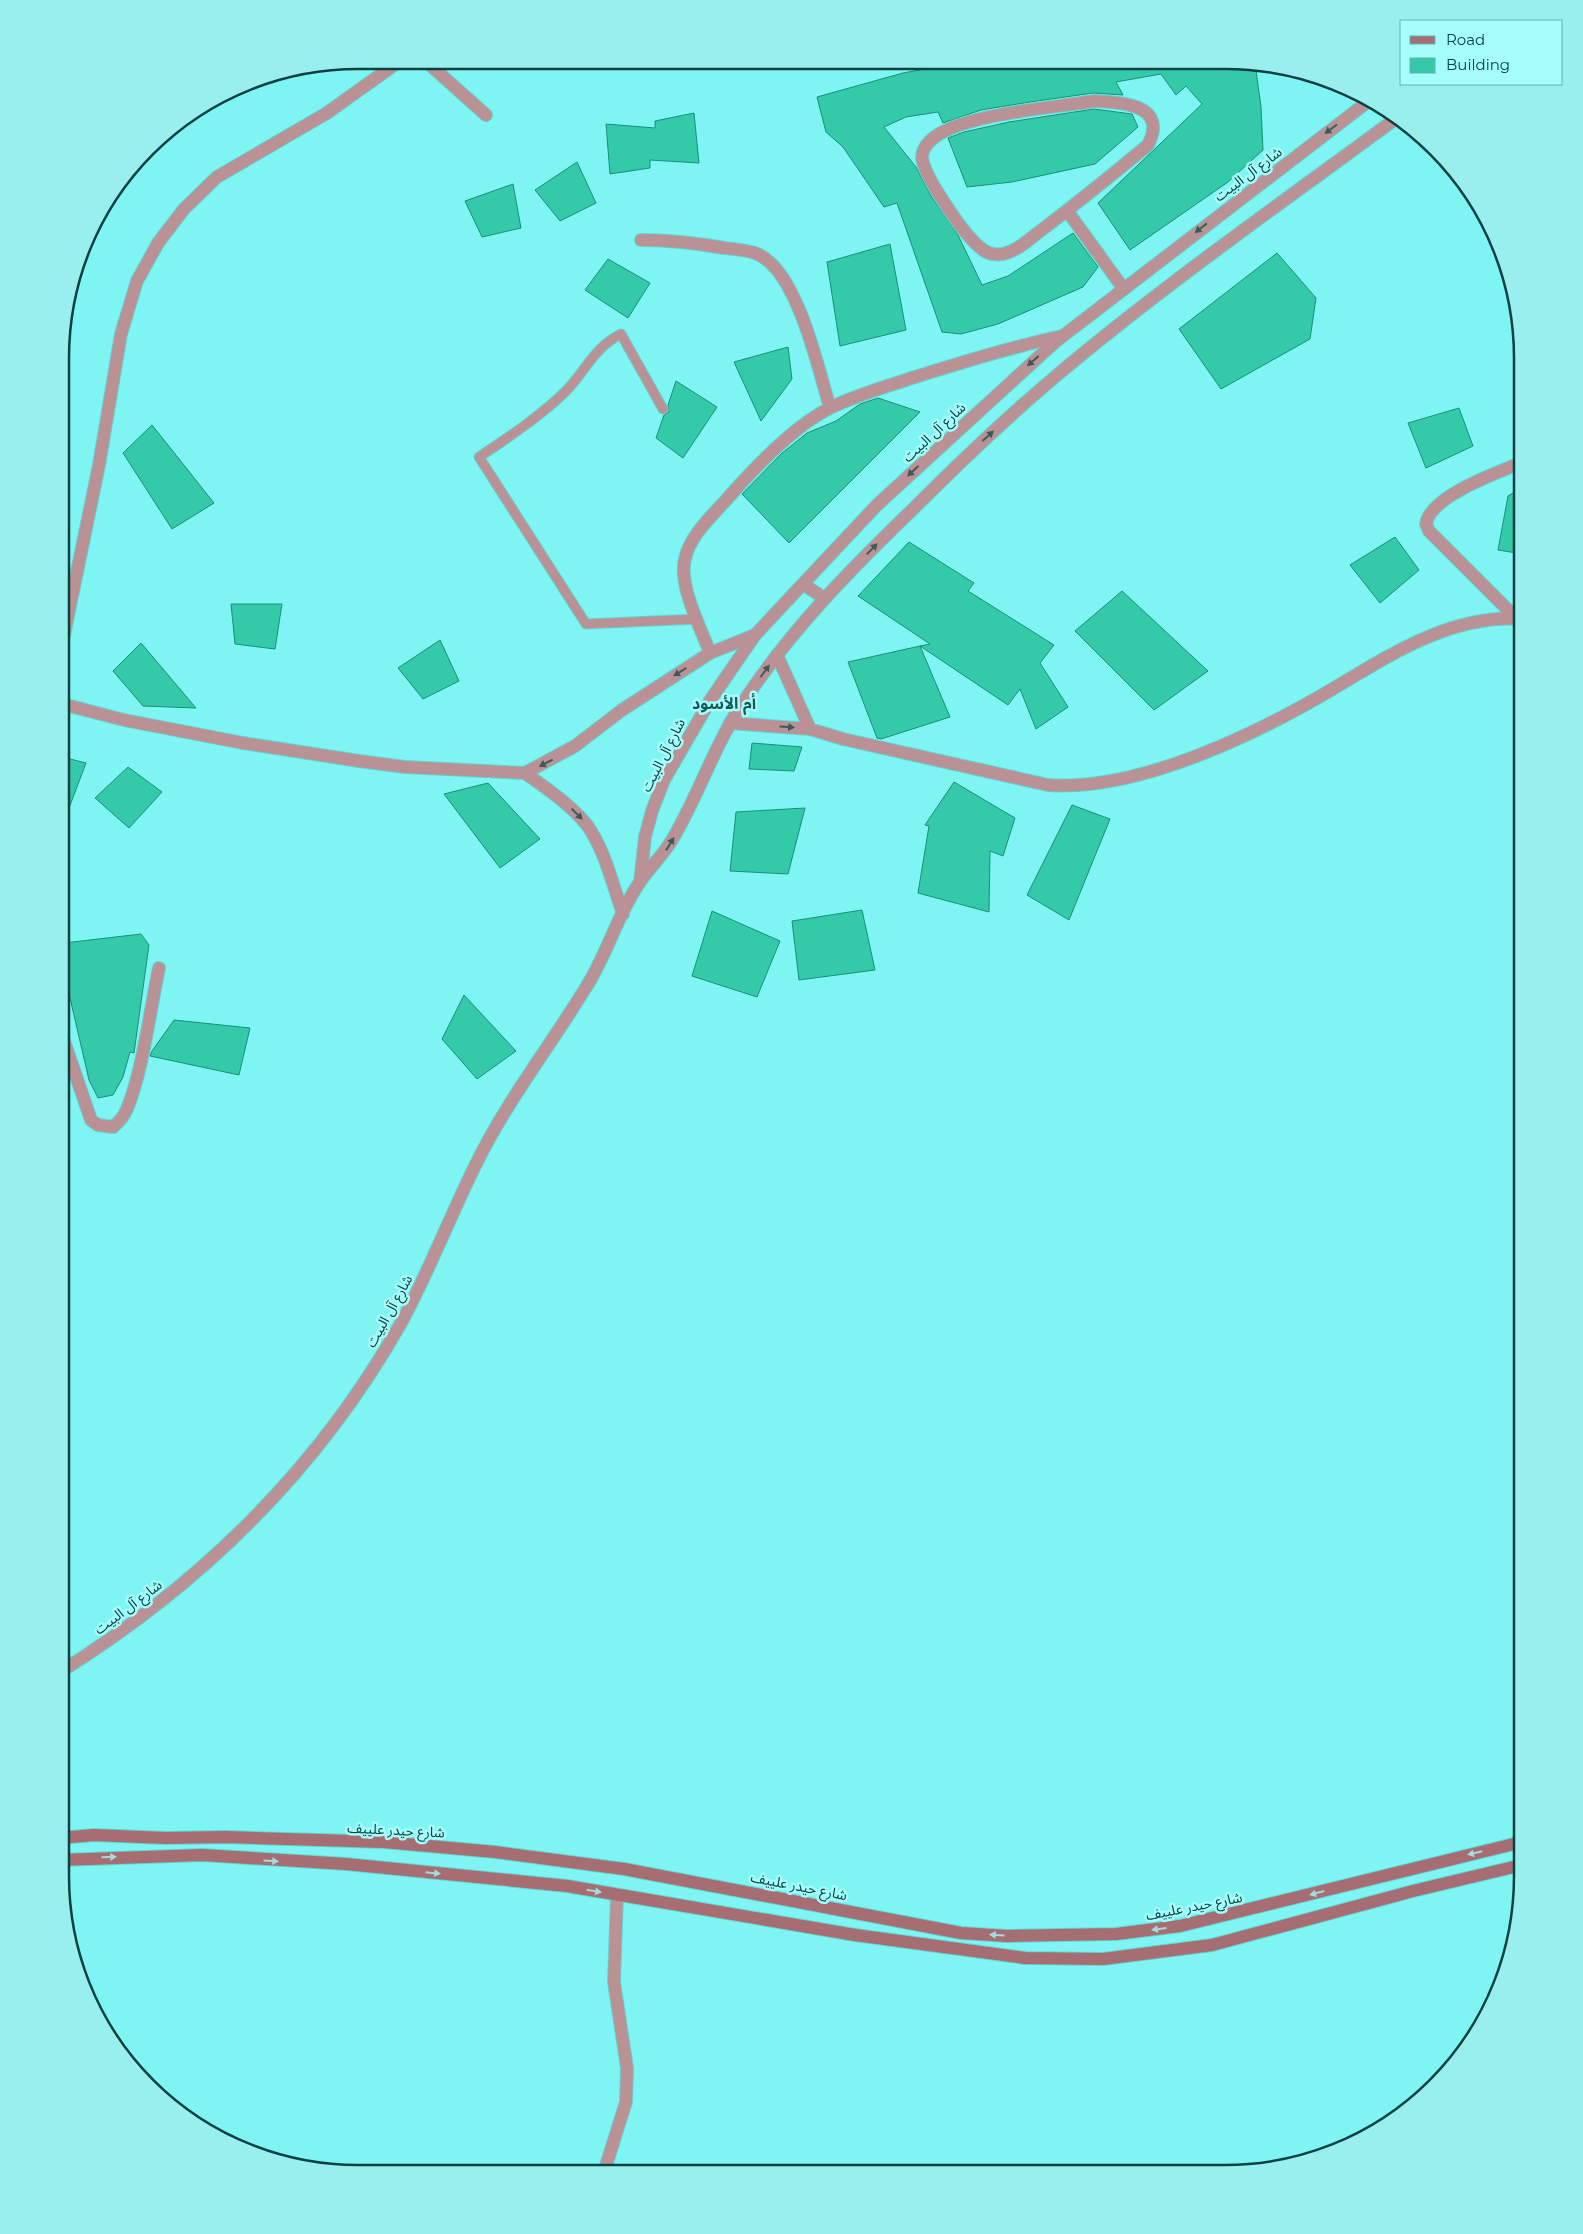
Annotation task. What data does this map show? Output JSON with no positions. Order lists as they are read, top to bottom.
{
  "streets": {
    "main road": ["شارع حيدر علييف"],
    "street": ["شارع آل البيت"]
  },
  "districts": ["أم الأسود"],
  "legend": ["Road", "Building"]
}
